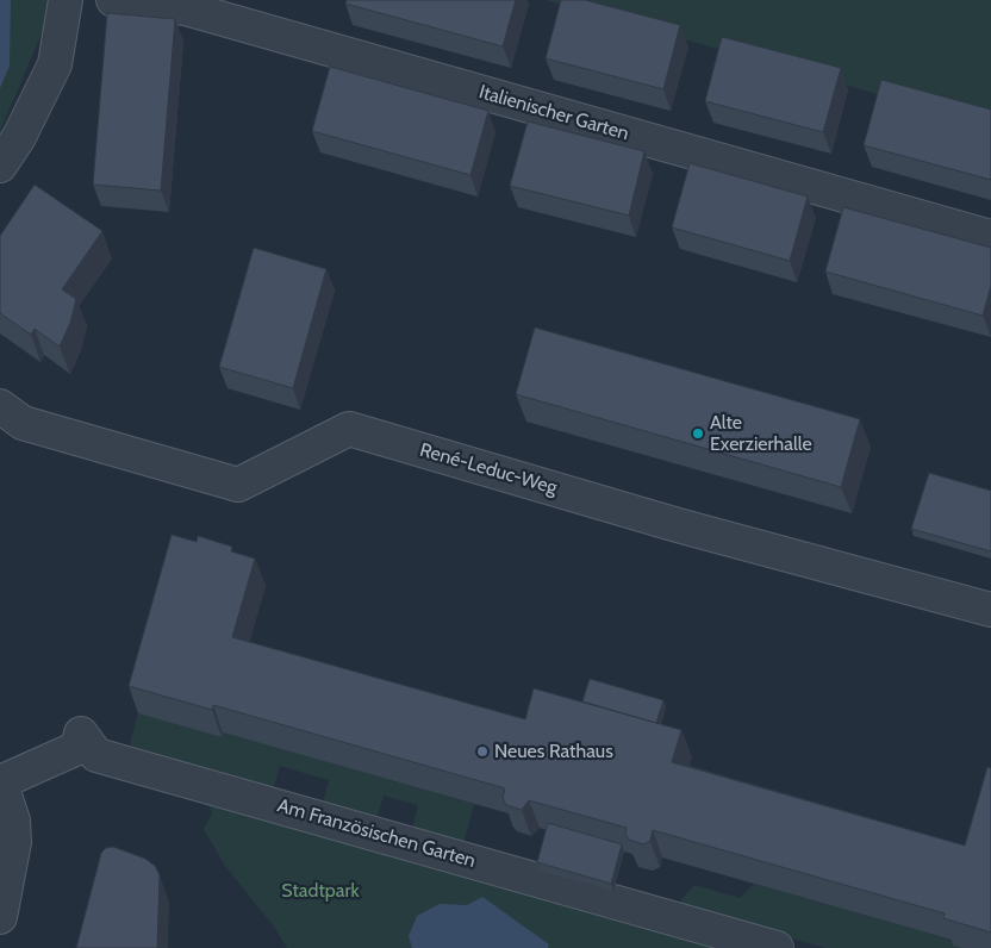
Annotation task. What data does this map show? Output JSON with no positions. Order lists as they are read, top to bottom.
{
  "streets": {
    "street": ["Italienischer Garten", "René-Leduc-Weg", "Am Französischen Garten"]
  },
  "parks": ["Stadtpark"],
  "places": ["Alte Exerzierhalle", "Neues Rathaus"]
}
